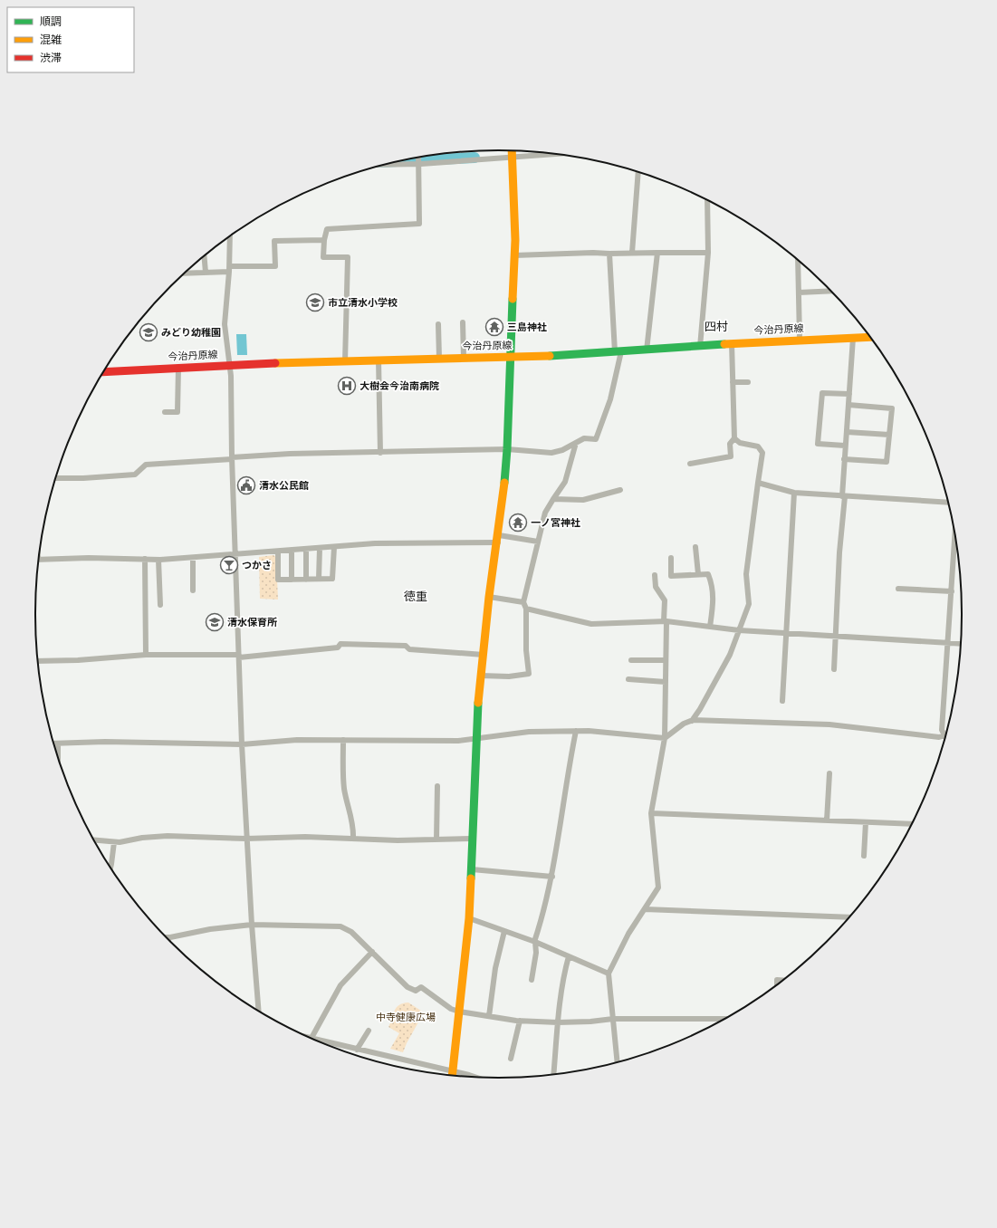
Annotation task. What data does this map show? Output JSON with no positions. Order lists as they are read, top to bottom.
{
  "streets": {
    "street": ["今治丹原線"]
  },
  "districts": ["四村", "徳重"],
  "parks": ["中寺健康広場"],
  "places": {
    "school or university": ["市立清水小学校", "みどり幼稚園", "清水保育所"],
    "temple": ["三島神社", "一ノ宮神社"],
    "hospital": ["大樹会今治南病院"],
    "public building": ["清水公民館"],
    "bar": ["つかさ"]
  },
  "legend": ["順調", "混雑", "渋滞"]
}
